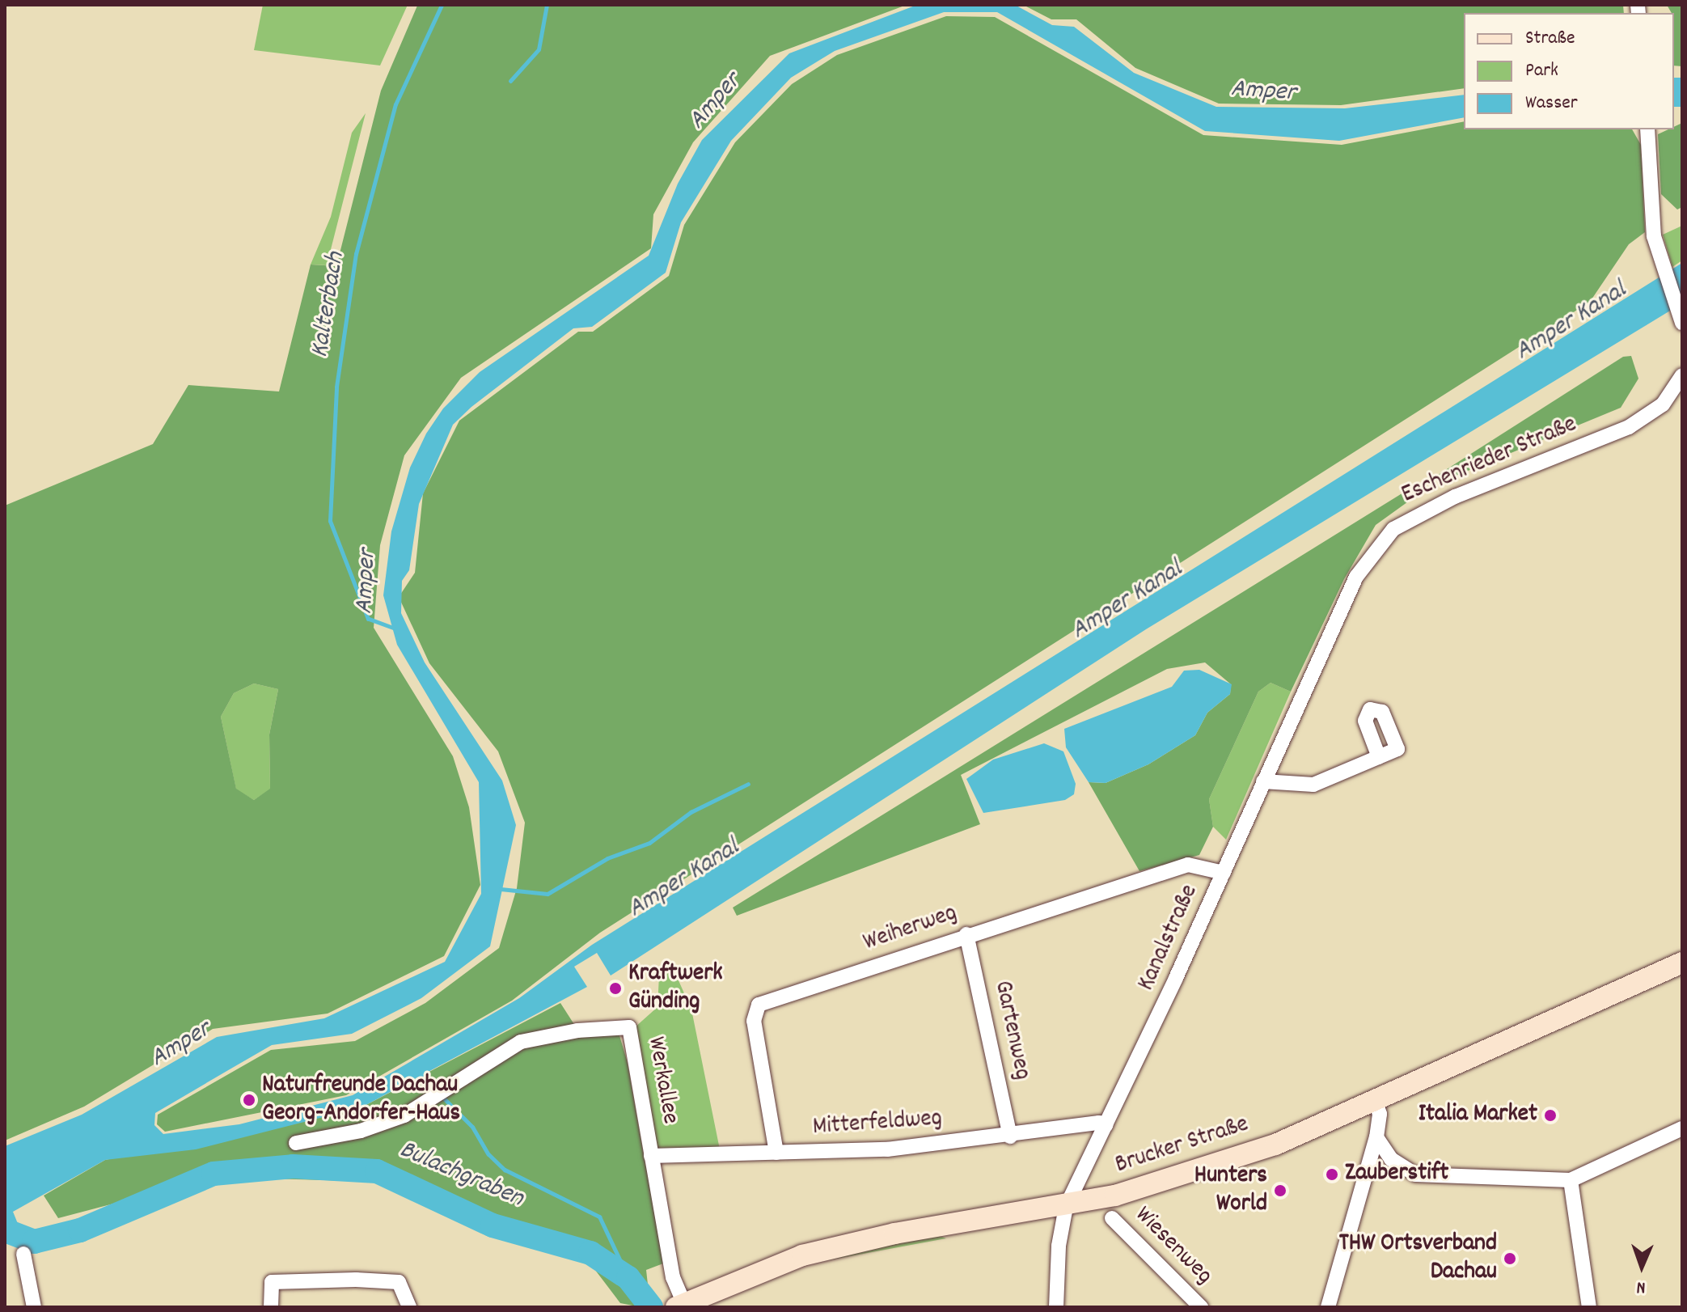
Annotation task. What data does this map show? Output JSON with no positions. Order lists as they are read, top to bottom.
{
  "streets": {
    "main road": ["Brucker Straße"],
    "street": [
      "Eschenrieder Straße",
      "Weiherweg",
      "Kanalstraße",
      "Gartenweg",
      "Werkallee",
      "Mitterfeldweg",
      "Wiesenweg"
    ]
  },
  "crossings": [
    ["Eschenrieder Straße", "Kanalstraße"],
    ["Weiherweg", "Kanalstraße"],
    ["Weiherweg", "Gartenweg"],
    ["Weiherweg", "Mitterfeldweg"],
    ["Kanalstraße", "Mitterfeldweg"],
    ["Kanalstraße", "Brucker Straße"],
    ["Gartenweg", "Mitterfeldweg"],
    ["Werkallee", "Mitterfeldweg"],
    ["Werkallee", "Brucker Straße"]
  ],
  "water": [
    "Amper",
    "Kalterbach",
    "Amper Kanal",
    "Bulachgraben"
  ],
  "places": [
    "Kraftwerk Günding",
    "Naturfreunde Dachau Georg-Andorfer-Haus",
    "Italia Market",
    "Zauberstift",
    "Hunters World",
    "THW Ortsverband Dachau"
  ],
  "legend": ["Straße", "Park", "Wasser"],
  "north": "bottom"
}
